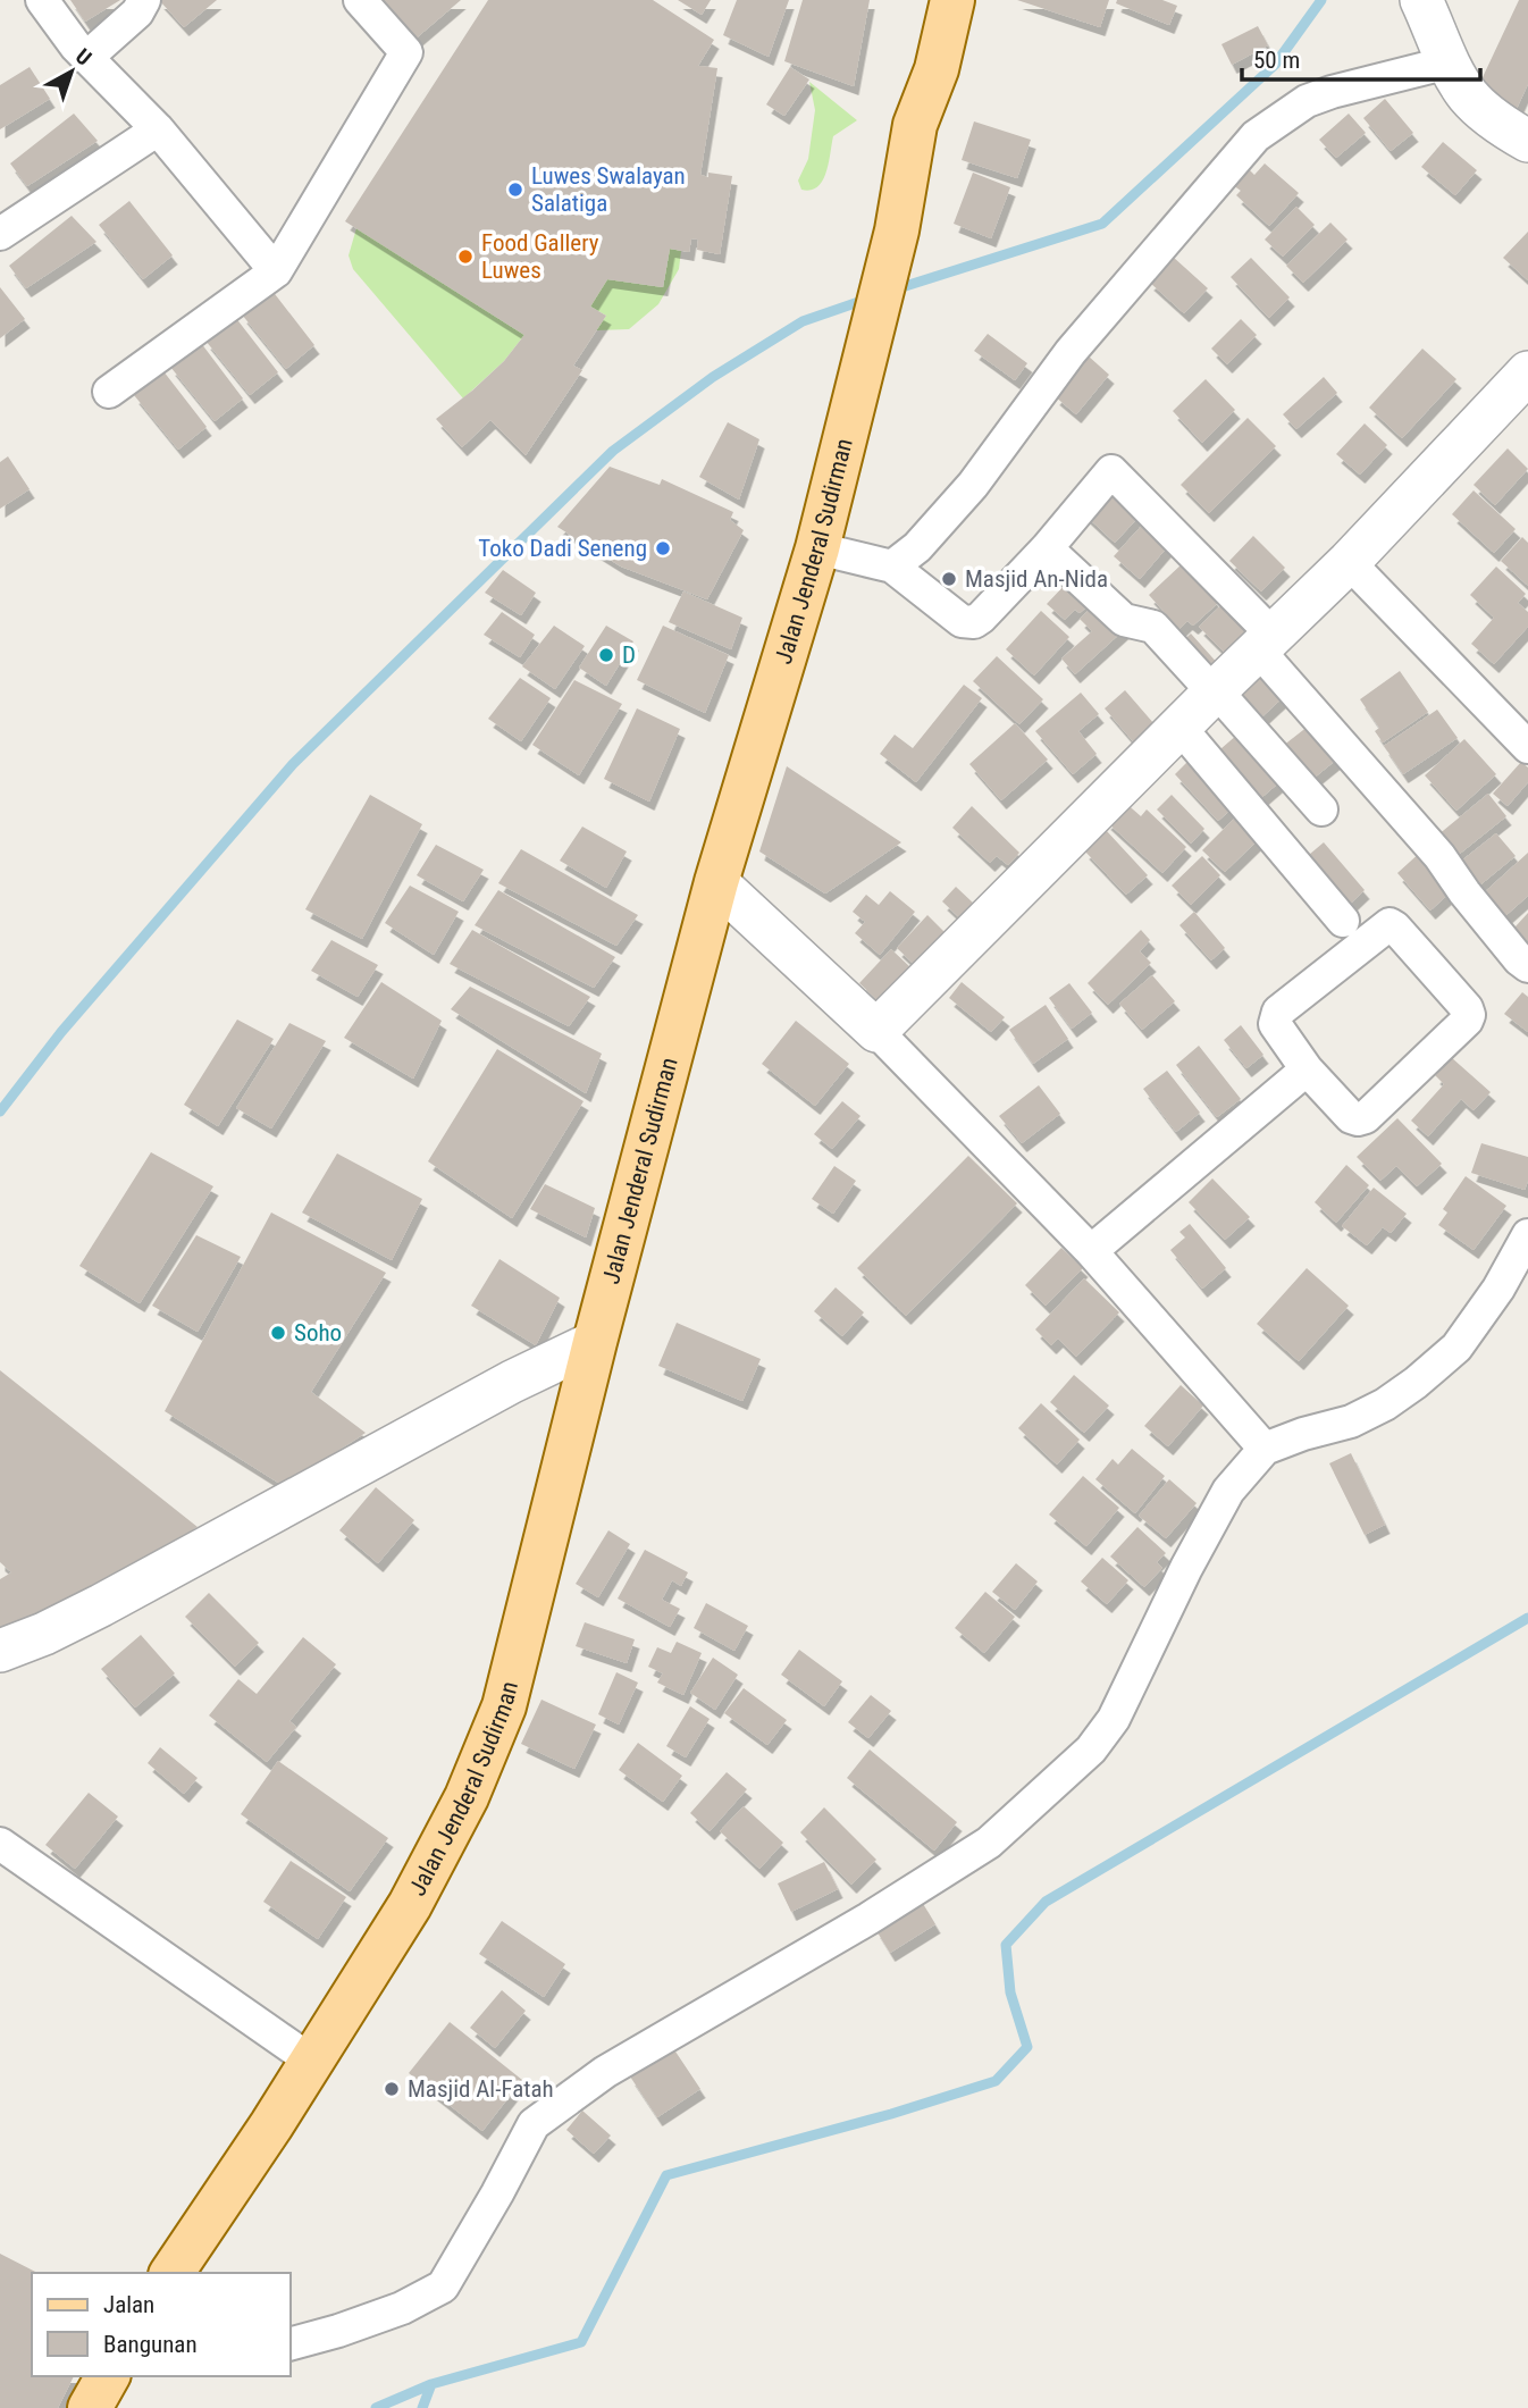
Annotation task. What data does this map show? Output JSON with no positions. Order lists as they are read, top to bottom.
{
  "streets": {
    "main road": ["Jalan Jenderal Sudirman"]
  },
  "places": [
    "Luwes Swalayan Salatiga",
    "Food Gallery Luwes",
    "Toko Dadi Seneng",
    "Masjid An-Nida",
    "D",
    "Soho",
    "Masjid Al-Fatah"
  ],
  "legend": ["Jalan", "Bangunan"],
  "scale_bar": "50 m",
  "north": "top right"
}
